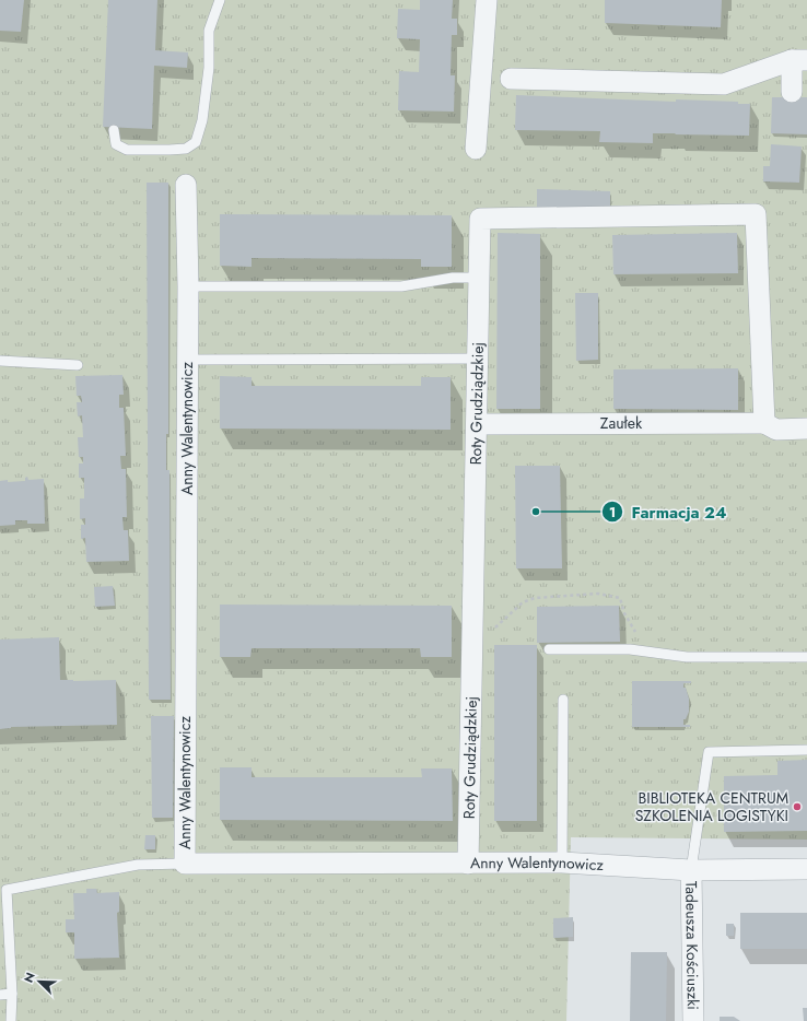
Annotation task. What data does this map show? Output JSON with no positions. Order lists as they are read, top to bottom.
{
  "streets": {
    "street": [
      "Roty Grudziądzkiej",
      "Zaułek",
      "Anny Walentynowicz",
      "Tadeusza Kościuszki"
    ]
  },
  "crossings": [
    ["Roty Grudziądzkiej", "Zaułek"],
    ["Roty Grudziądzkiej", "Anny Walentynowicz"],
    ["Anny Walentynowicz", "Tadeusza Kościuszki"]
  ],
  "places": ["Farmacja 24", "BIBLIOTEKA CENTRUM SZKOLENIA LOGISTYKI"],
  "north": "top left"
}
